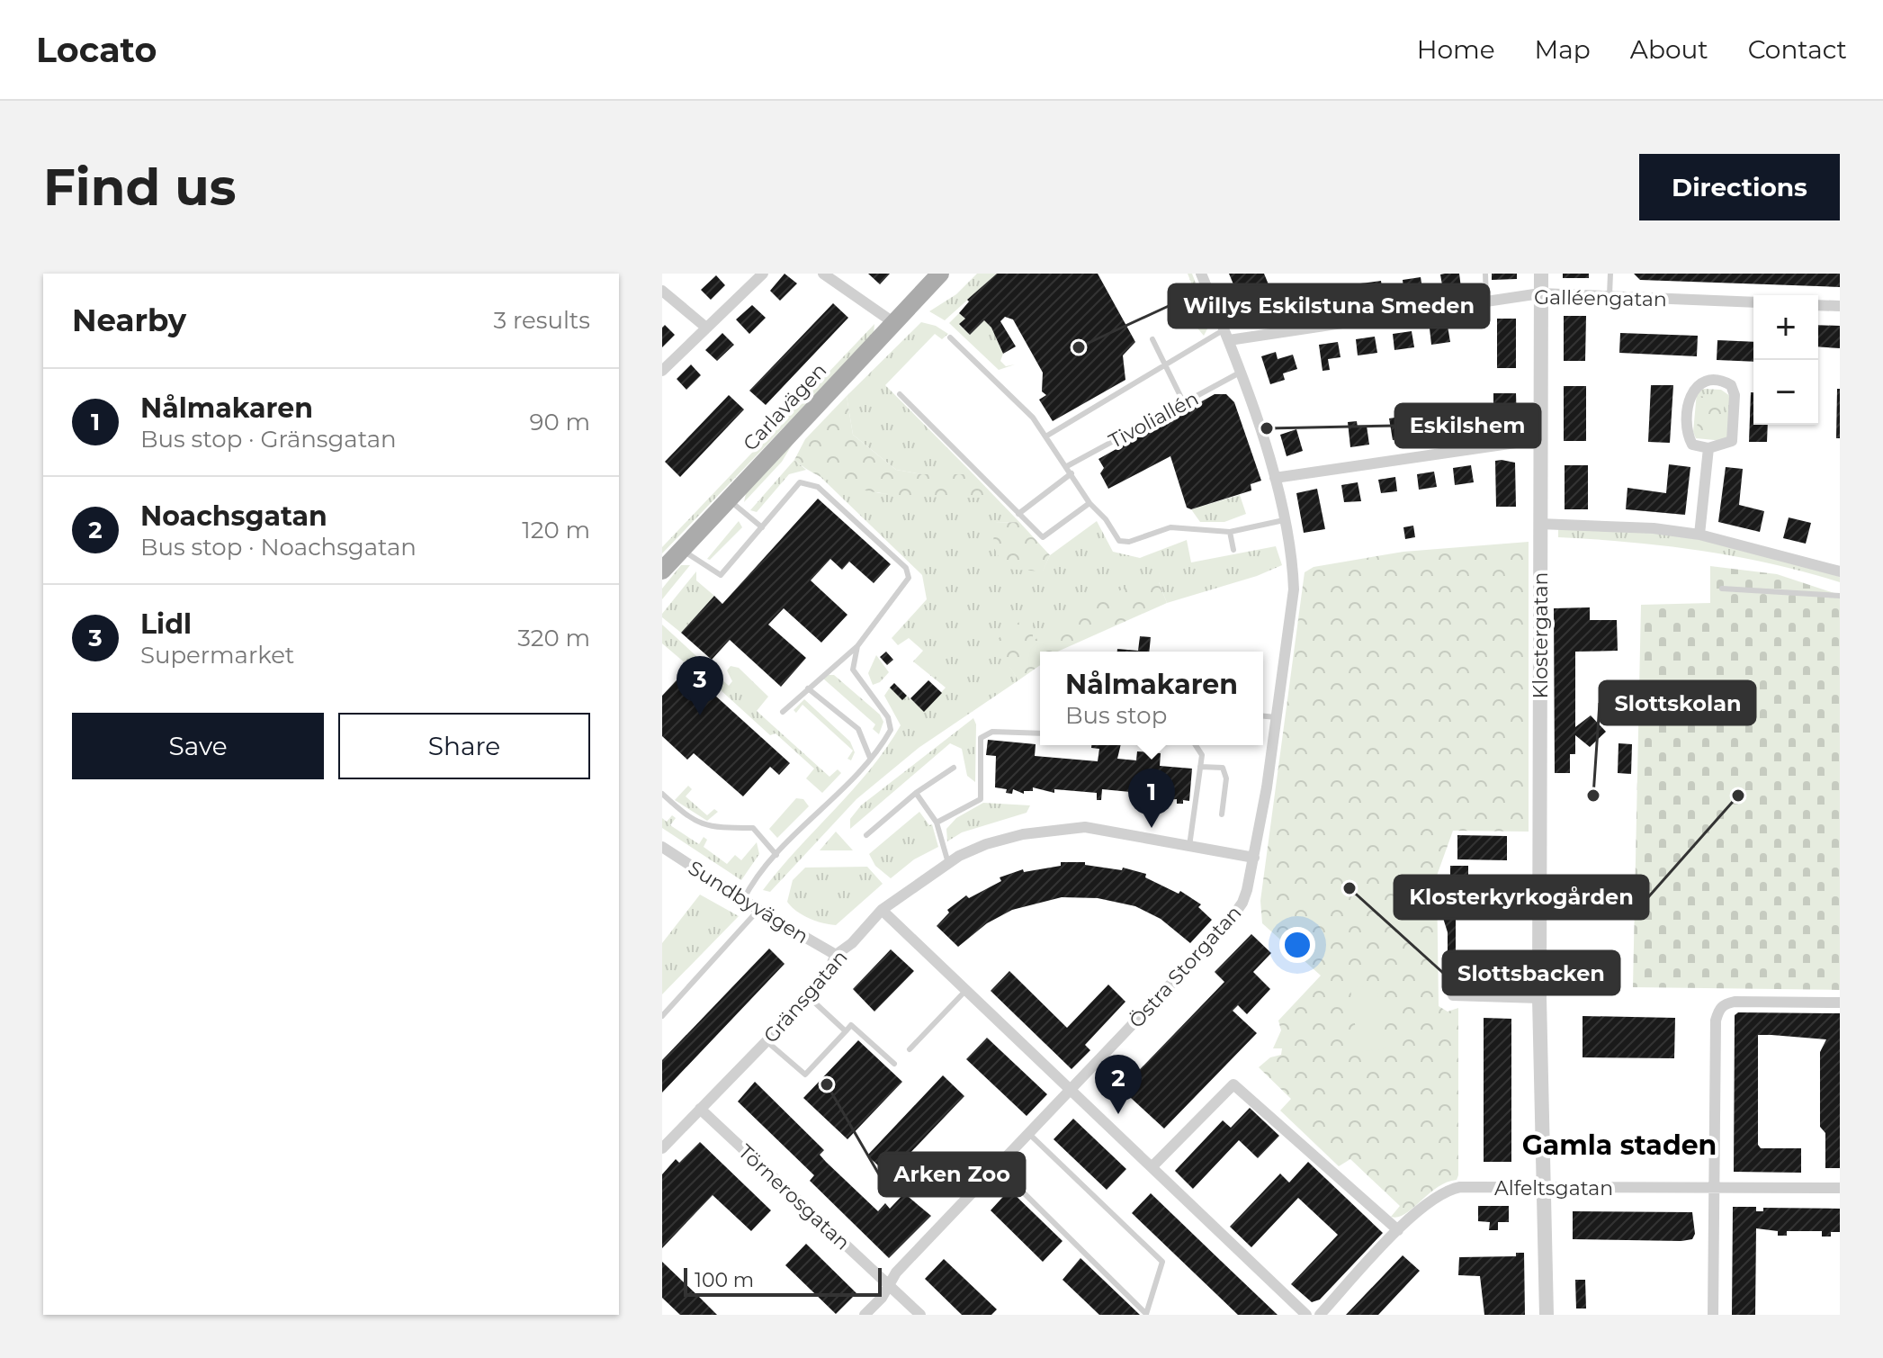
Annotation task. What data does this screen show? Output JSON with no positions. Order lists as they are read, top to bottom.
{
  "streets": {
    "main road": ["Carlavägen"],
    "street": [
      "Galléengatan",
      "Klostergatan",
      "Sundbyvägen",
      "Östra Storgatan",
      "Gränsgatan",
      "Alfeltsgatan",
      "Törnerosgatan"
    ],
    "lane": ["Tivoliallén"]
  },
  "crossings": [
    ["Galléengatan", "Klostergatan"],
    ["Galléengatan", "Östra Storgatan"],
    ["Tivoliallén", "Östra Storgatan"],
    ["Klostergatan", "Alfeltsgatan"],
    ["Sundbyvägen", "Gränsgatan"],
    ["Östra Storgatan", "Gränsgatan"],
    ["Östra Storgatan", "Törnerosgatan"],
    ["Gränsgatan", "Törnerosgatan"]
  ],
  "districts": ["Gamla staden"],
  "places": [
    "Willys Eskilstuna Smeden",
    "Eskilshem",
    "Slottskolan",
    "Klosterkyrkogården",
    "Slottsbacken",
    "Arken Zoo"
  ],
  "scale_bar": "100 m",
  "page": {
    "header": "Locato",
    "nav": [
      "Home",
      "Map",
      "About",
      "Contact"
    ],
    "buttons": [
      "Directions",
      ["Save", "Share"]
    ],
    "title": "Find us",
    "heading": ["Nearby", "3 results"],
    "map_buttons": ["+", "−"],
    "list": [
      {
        "mark": "1",
        "name": "Nålmakaren",
        "note": "Bus stop · Gränsgatan",
        "value": "90 m"
      },
      {
        "mark": "2",
        "name": "Noachsgatan",
        "note": "Bus stop · Noachsgatan",
        "value": "120 m"
      },
      {
        "mark": "3",
        "name": "Lidl",
        "note": "Supermarket",
        "value": "320 m"
      }
    ],
    "popup": ["Nålmakaren", "Bus stop"],
    "pins": ["3", "1", "2"],
    "scale": "100 m"
  }
}
